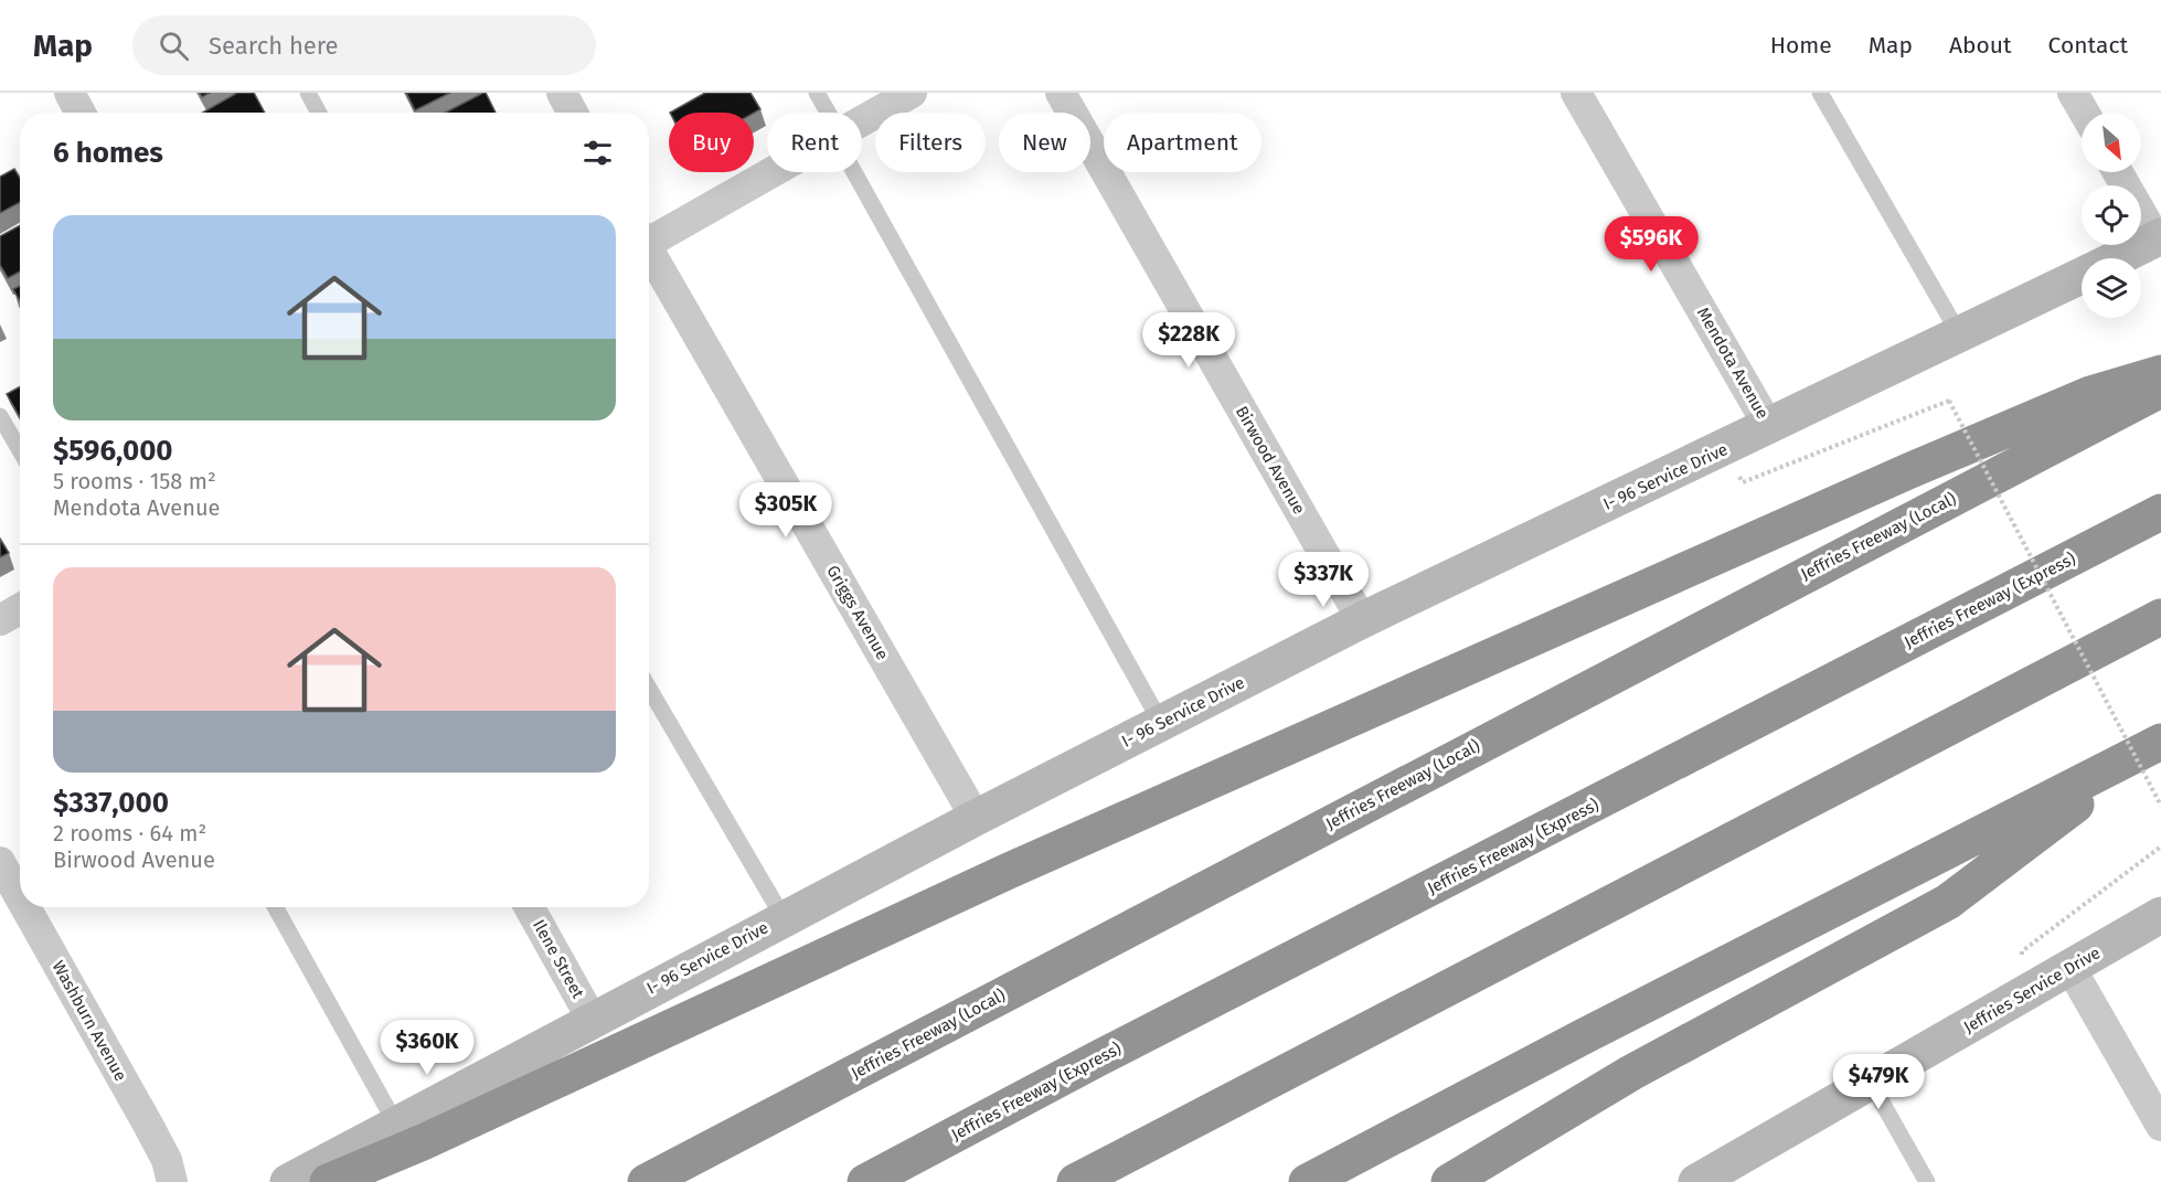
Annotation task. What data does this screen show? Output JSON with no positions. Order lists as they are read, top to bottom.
{
  "streets": {
    "highway": ["Jeffries Freeway (Local)", "Jeffries Freeway (Express)"],
    "street": [
      "Mendota Avenue",
      "Birwood Avenue",
      "I- 96 Service Drive",
      "Griggs Avenue",
      "Ilene Street",
      "Jeffries Service Drive",
      "Washburn Avenue"
    ]
  },
  "crossings": [
    ["Mendota Avenue", "I- 96 Service Drive"],
    ["Birwood Avenue", "I- 96 Service Drive"],
    ["I- 96 Service Drive", "Griggs Avenue"],
    ["I- 96 Service Drive", "Ilene Street"]
  ],
  "north": "bottom right",
  "page": {
    "header": "Map",
    "search": "Search here",
    "nav": [
      "Home",
      "Map",
      "About",
      "Contact"
    ],
    "chip": [
      "Buy",
      "Rent",
      "Filters",
      "New",
      "Apartment"
    ],
    "heading": "6 homes",
    "list": [
      {
        "name": "$596,000",
        "note": "5 rooms · 158 m² · Mendota Avenue"
      },
      {
        "name": "$337,000",
        "note": "2 rooms · 64 m² · Birwood Avenue"
      }
    ],
    "price": [
      "$596K",
      "$228K",
      "$305K",
      "$337K",
      "$360K",
      "$479K"
    ]
  }
}
